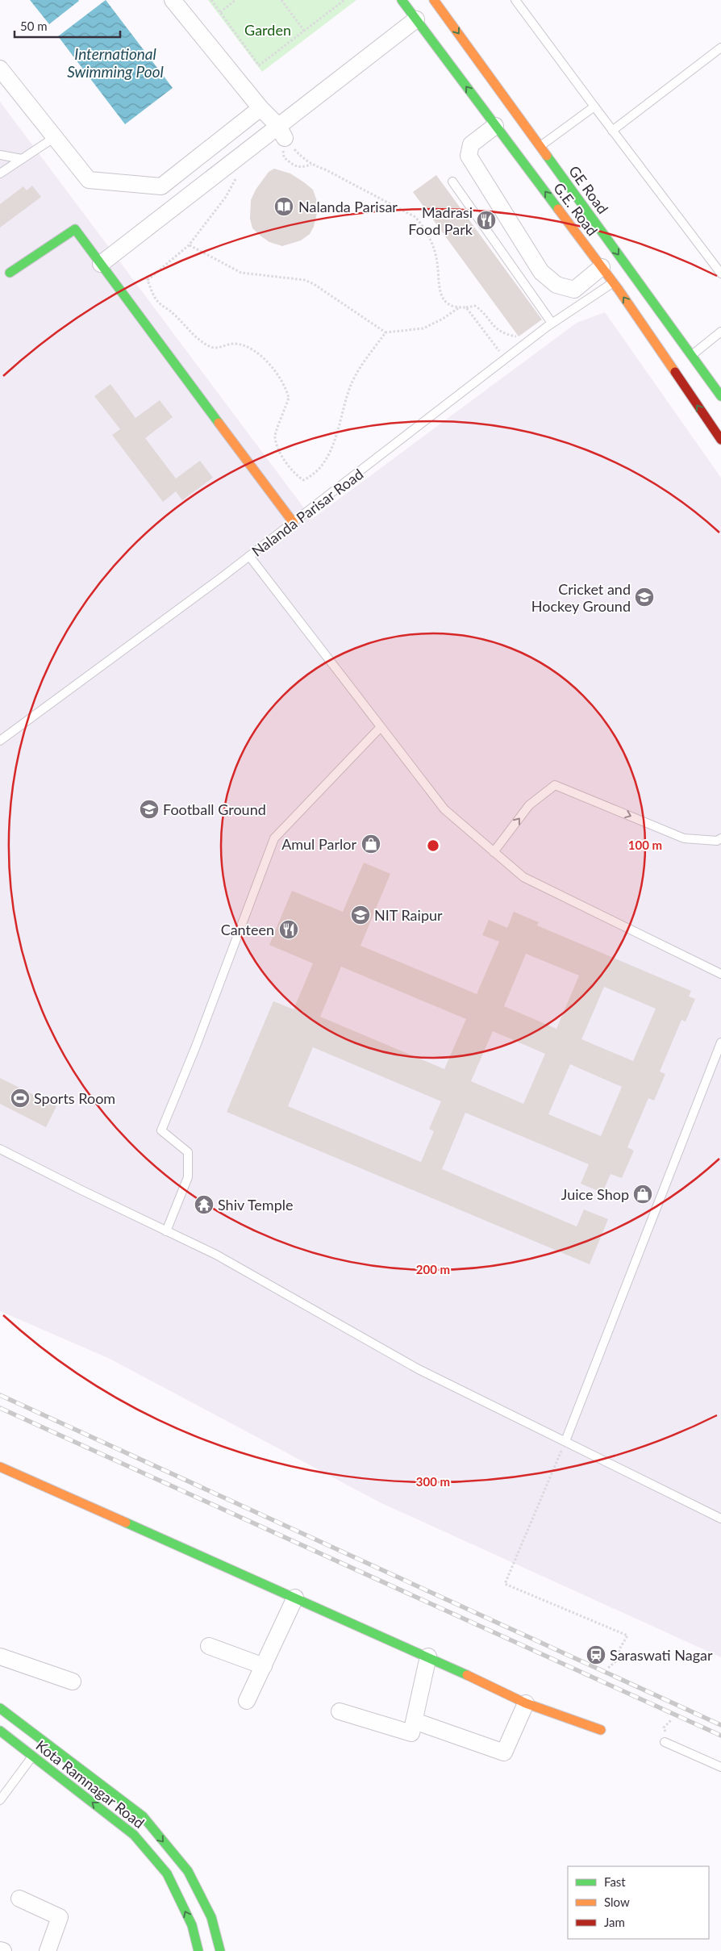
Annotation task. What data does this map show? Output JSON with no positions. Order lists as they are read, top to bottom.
{
  "streets": {
    "street": ["GE Road", "G.E. Road", "Kota Ramnagar Road"],
    "lane": ["Nalanda Parisar Road"]
  },
  "crossings": [
    ["G.E. Road", "Nalanda Parisar Road"]
  ],
  "one_way": ["GE Road", "G.E. Road"],
  "water": ["International Swimming Pool"],
  "parks": ["Garden"],
  "places": {
    "library": ["Nalanda Parisar"],
    "restaurant": ["Madrasi Food Park", "Canteen"],
    "school or university": ["Cricket and Hockey Ground", "Football Ground", "NIT Raipur"],
    "shop": ["Amul Parlor", "Juice Shop"],
    "sports": ["Sports Room"],
    "temple": ["Shiv Temple"],
    "station": ["Saraswati Nagar"]
  },
  "legend": ["Fast", "Slow", "Jam"],
  "scale_bar": "50 m",
  "rings": ["100 m", "200 m", "300 m"]
}
